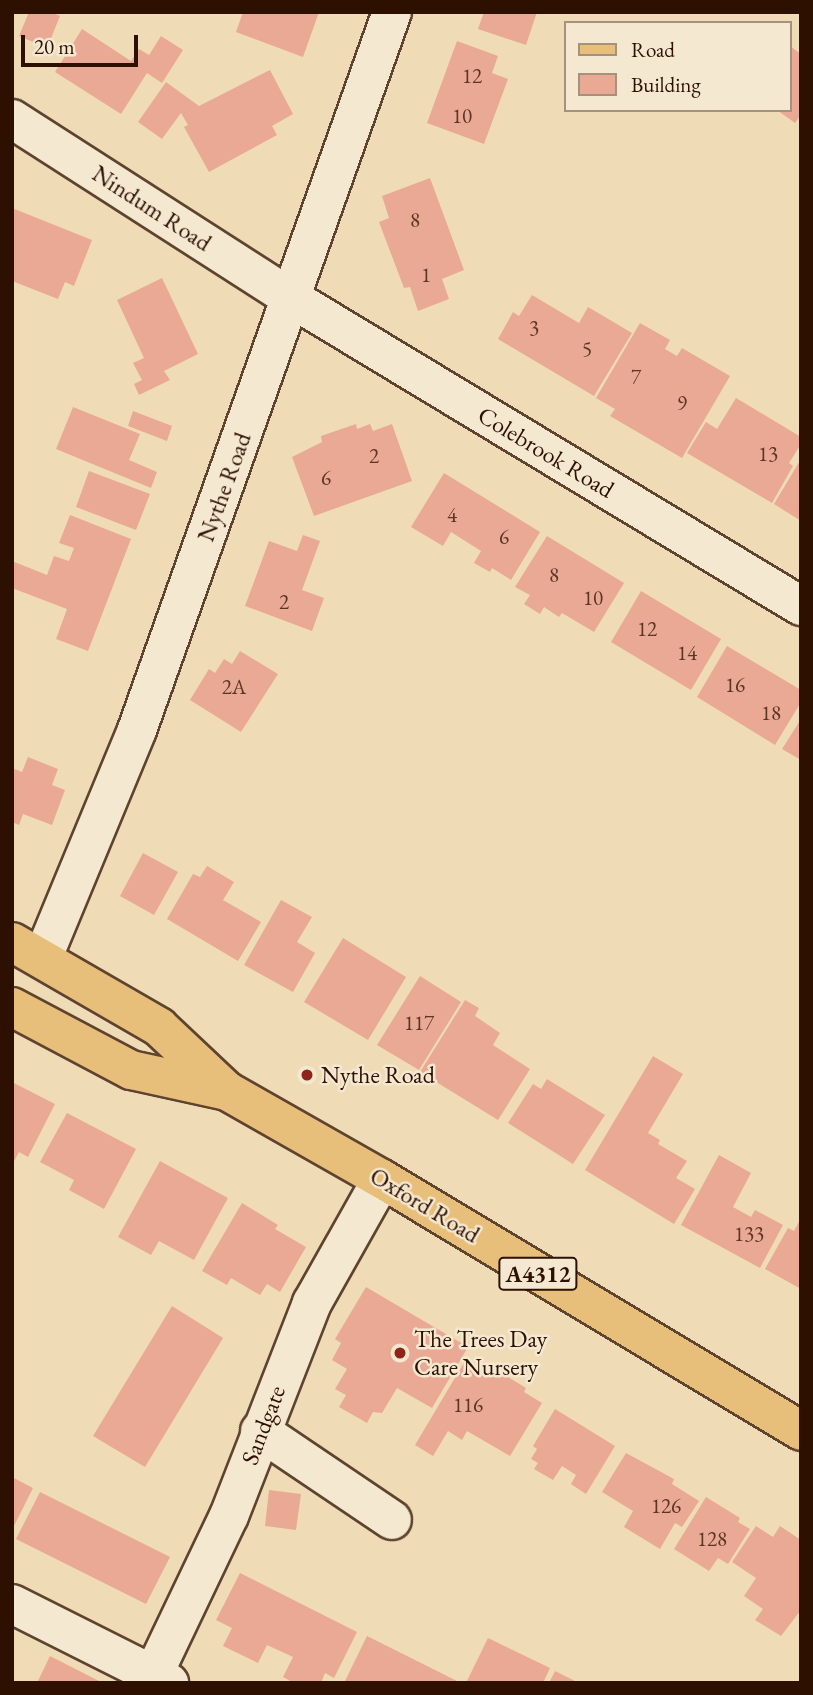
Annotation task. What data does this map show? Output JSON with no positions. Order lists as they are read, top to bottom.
{
  "streets": {
    "main road": ["Oxford Road", "A4312"],
    "street": [
      "Nindum Road",
      "Colebrook Road",
      "Nythe Road",
      "Sandgate"
    ]
  },
  "crossings": [
    ["Nindum Road", "Colebrook Road"],
    ["Nindum Road", "Nythe Road"],
    ["Colebrook Road", "Nythe Road"],
    ["Nythe Road", "Oxford Road"],
    ["Oxford Road", "Sandgate"]
  ],
  "places": ["Nythe Road", "The Trees Day Care Nursery"],
  "house_numbers": [
    "12",
    "10",
    "8",
    "1",
    "3",
    "5",
    "7",
    "9",
    "13",
    "2",
    "6",
    "4",
    "6",
    "8",
    "10",
    "2",
    "12",
    "14",
    "16",
    "2A",
    "18",
    "117",
    "133",
    "116",
    "126",
    "128"
  ],
  "legend": ["Road", "Building"],
  "scale_bar": "20 m"
}
